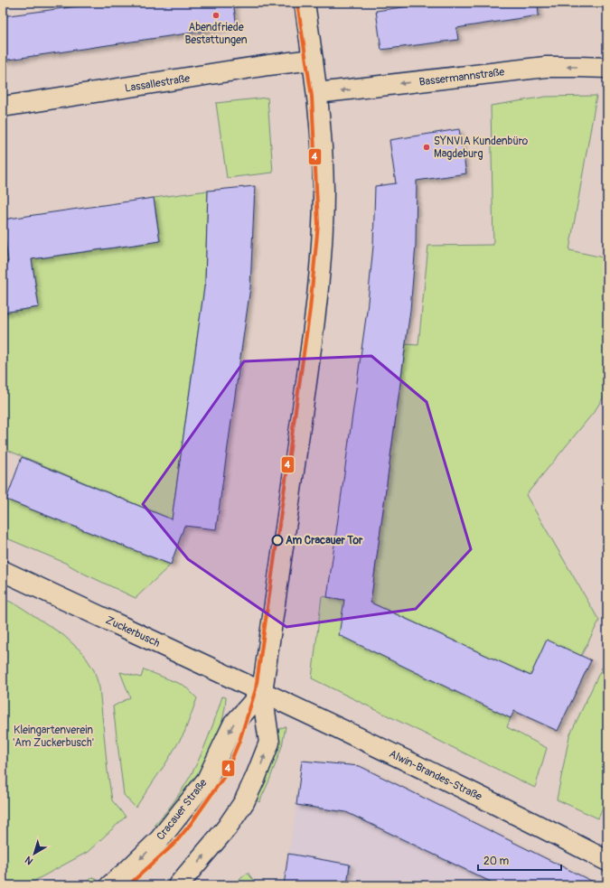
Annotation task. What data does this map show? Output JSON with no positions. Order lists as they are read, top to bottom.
{
  "streets": {
    "street": [
      "Bassermannstraße",
      "Lassallestraße",
      "Zuckerbusch",
      "Alwin-Brandes-Straße",
      "Cracauer Straße"
    ]
  },
  "crossings": [
    ["Zuckerbusch", "Alwin-Brandes-Straße"],
    ["Zuckerbusch", "Cracauer Straße"],
    ["Alwin-Brandes-Straße", "Cracauer Straße"]
  ],
  "one_way": ["Bassermannstraße"],
  "parks": ["Kleingartenverein 'Am Zuckerbusch'"],
  "places": ["Abendfriede Bestattungen", "SYNVIA Kundenbüro Magdeburg", "Am Cracauer Tor"],
  "lines": ["transit line 4"],
  "scale_bar": "20 m",
  "north": "bottom left"
}
